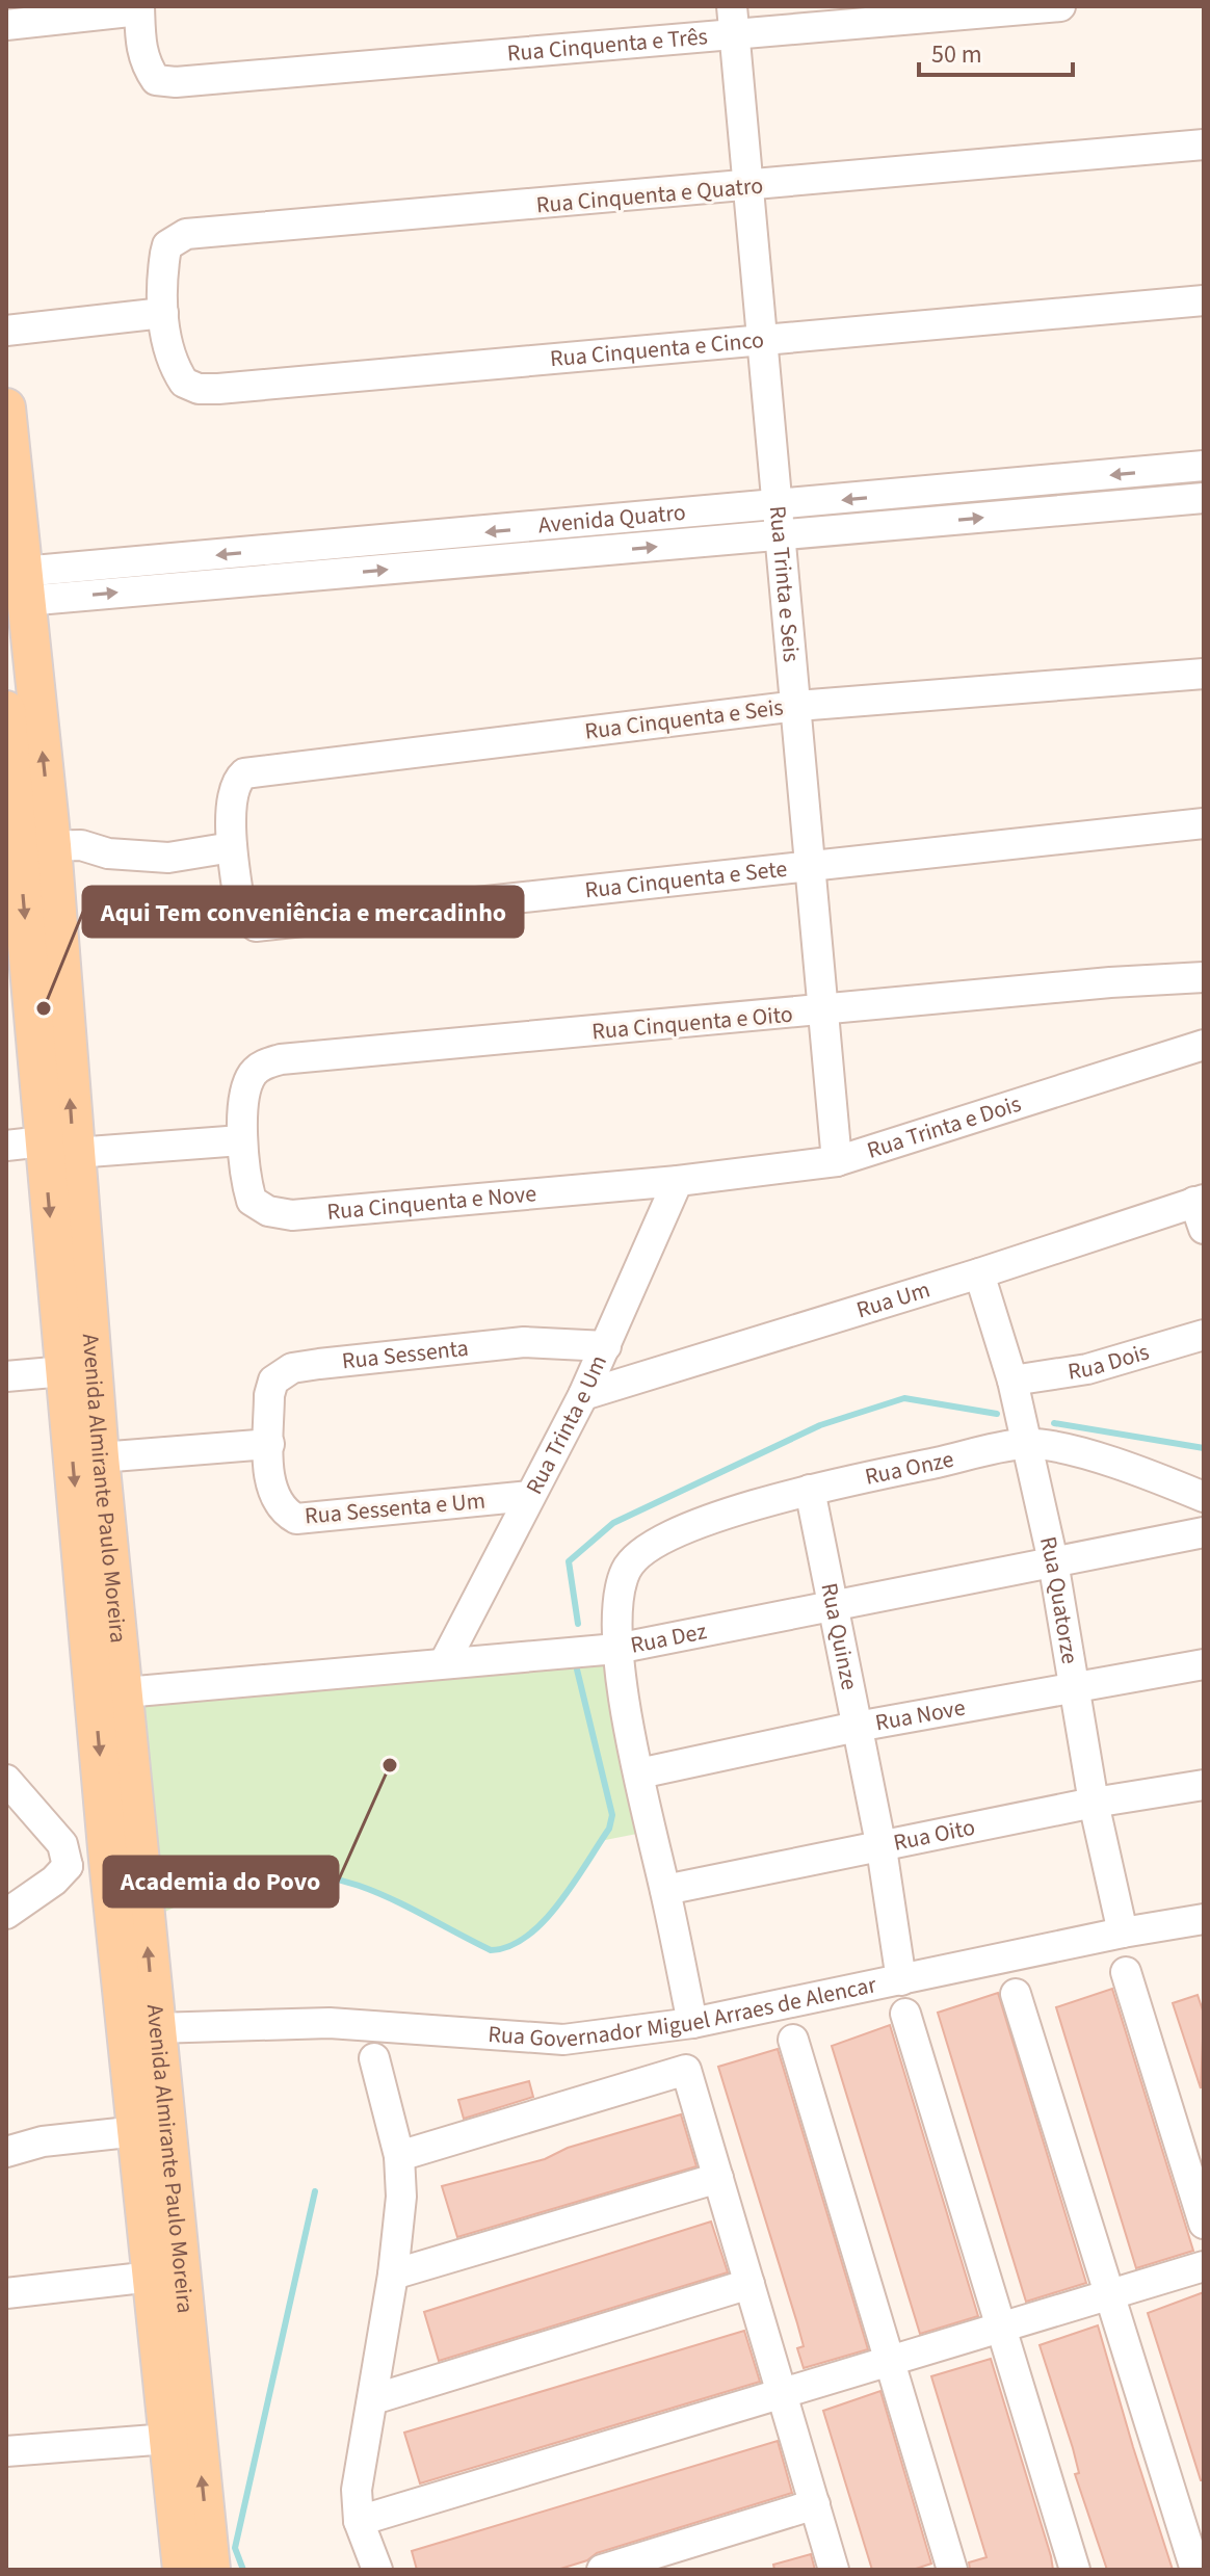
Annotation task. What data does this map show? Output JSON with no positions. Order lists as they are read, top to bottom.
{
  "streets": {
    "main road": ["Avenida Almirante Paulo Moreira"],
    "street": [
      "Rua Cinquenta e Três",
      "Rua Cinquenta e Quatro",
      "Rua Cinquenta e Cinco",
      "Avenida Quatro",
      "Rua Trinta e Seis",
      "Rua Cinquenta e Seis",
      "Rua Cinquenta e Sete",
      "Rua Cinquenta e Oito",
      "Rua Trinta e Dois",
      "Rua Cinquenta e Nove",
      "Rua Um",
      "Rua Sessenta",
      "Rua Dois",
      "Rua Trinta e Um",
      "Rua Onze",
      "Rua Sessenta e Um",
      "Rua Quatorze",
      "Rua Quinze",
      "Rua Dez",
      "Rua Nove",
      "Rua Oito",
      "Rua Governador Miguel Arraes de Alencar"
    ]
  },
  "crossings": [
    ["Rua Cinquenta e Três", "Rua Trinta e Seis"],
    ["Rua Cinquenta e Quatro", "Rua Cinquenta e Cinco"],
    ["Rua Cinquenta e Quatro", "Rua Trinta e Seis"],
    ["Rua Cinquenta e Cinco", "Rua Trinta e Seis"],
    ["Avenida Quatro", "Rua Trinta e Seis"],
    ["Avenida Quatro", "Avenida Almirante Paulo Moreira"],
    ["Rua Trinta e Seis", "Rua Cinquenta e Seis"],
    ["Rua Trinta e Seis", "Rua Cinquenta e Sete"],
    ["Rua Trinta e Seis", "Rua Cinquenta e Oito"],
    ["Rua Trinta e Seis", "Rua Trinta e Dois"],
    ["Rua Cinquenta e Seis", "Rua Cinquenta e Sete"],
    ["Rua Cinquenta e Oito", "Rua Cinquenta e Nove"],
    ["Rua Trinta e Dois", "Rua Cinquenta e Nove"],
    ["Rua Trinta e Dois", "Rua Trinta e Um"],
    ["Rua Cinquenta e Nove", "Rua Trinta e Um"],
    ["Rua Um", "Rua Trinta e Um"],
    ["Rua Um", "Rua Quatorze"],
    ["Rua Sessenta", "Rua Trinta e Um"],
    ["Rua Sessenta", "Rua Sessenta e Um"],
    ["Rua Dois", "Rua Quatorze"],
    ["Rua Trinta e Um", "Rua Sessenta e Um"],
    ["Rua Trinta e Um", "Rua Dez"],
    ["Rua Onze", "Rua Quatorze"],
    ["Rua Onze", "Rua Quinze"],
    ["Rua Onze", "Rua Dez"],
    ["Avenida Almirante Paulo Moreira", "Rua Dez"],
    ["Avenida Almirante Paulo Moreira", "Rua Governador Miguel Arraes de Alencar"],
    ["Rua Quatorze", "Rua Dez"],
    ["Rua Quatorze", "Rua Nove"],
    ["Rua Quatorze", "Rua Oito"],
    ["Rua Quatorze", "Rua Governador Miguel Arraes de Alencar"],
    ["Rua Quinze", "Rua Dez"],
    ["Rua Quinze", "Rua Nove"],
    ["Rua Quinze", "Rua Oito"],
    ["Rua Quinze", "Rua Governador Miguel Arraes de Alencar"]
  ],
  "places": ["Aqui Tem conveniência e mercadinho", "Academia do Povo"],
  "scale_bar": "50 m"
}
